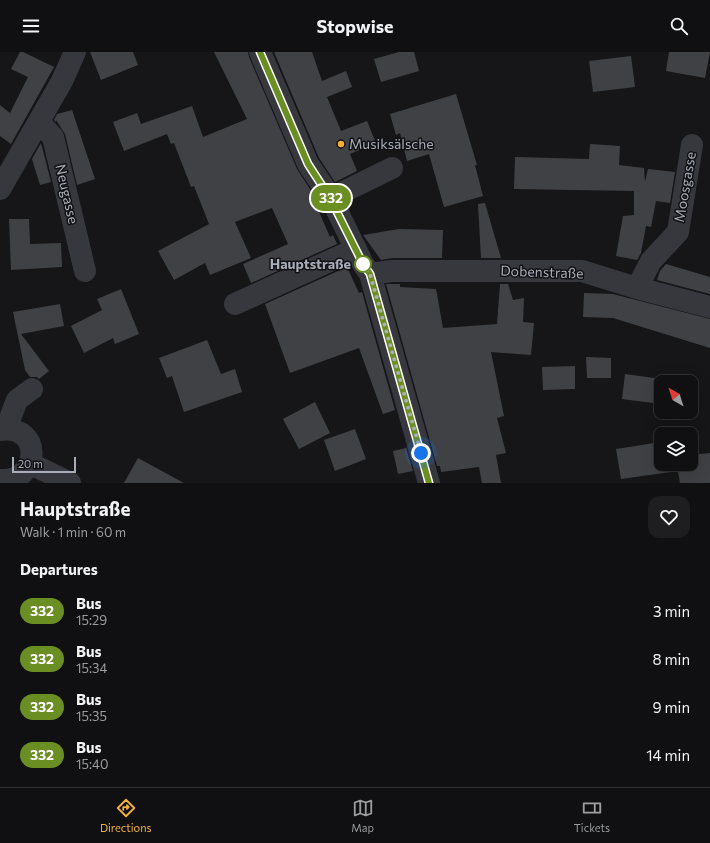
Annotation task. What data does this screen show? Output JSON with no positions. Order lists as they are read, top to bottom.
{
  "streets": {
    "street": ["Moosgasse", "Neugasse", "Dobenstraße"]
  },
  "crossings": [
    ["Moosgasse", "Dobenstraße"]
  ],
  "places": ["Musiksälsche", "Hauptstraße"],
  "lines": ["bus line 332"],
  "scale_bar": "20 m",
  "north": "top left",
  "page": {
    "header": "Stopwise",
    "on_map": "332",
    "scale": "20 m",
    "heading": [
      ["Hauptstraße", "Walk · 1 min · 60 m"],
      "Departures"
    ],
    "list": [
      {
        "mark": "332",
        "name": "Bus",
        "note": "15:29",
        "value": "3 min"
      },
      {
        "mark": "332",
        "name": "Bus",
        "note": "15:34",
        "value": "8 min"
      },
      {
        "mark": "332",
        "name": "Bus",
        "note": "15:35",
        "value": "9 min"
      },
      {
        "mark": "332",
        "name": "Bus",
        "note": "15:40",
        "value": "14 min"
      }
    ],
    "tabs": ["Directions", "Map", "Tickets"]
  }
}
